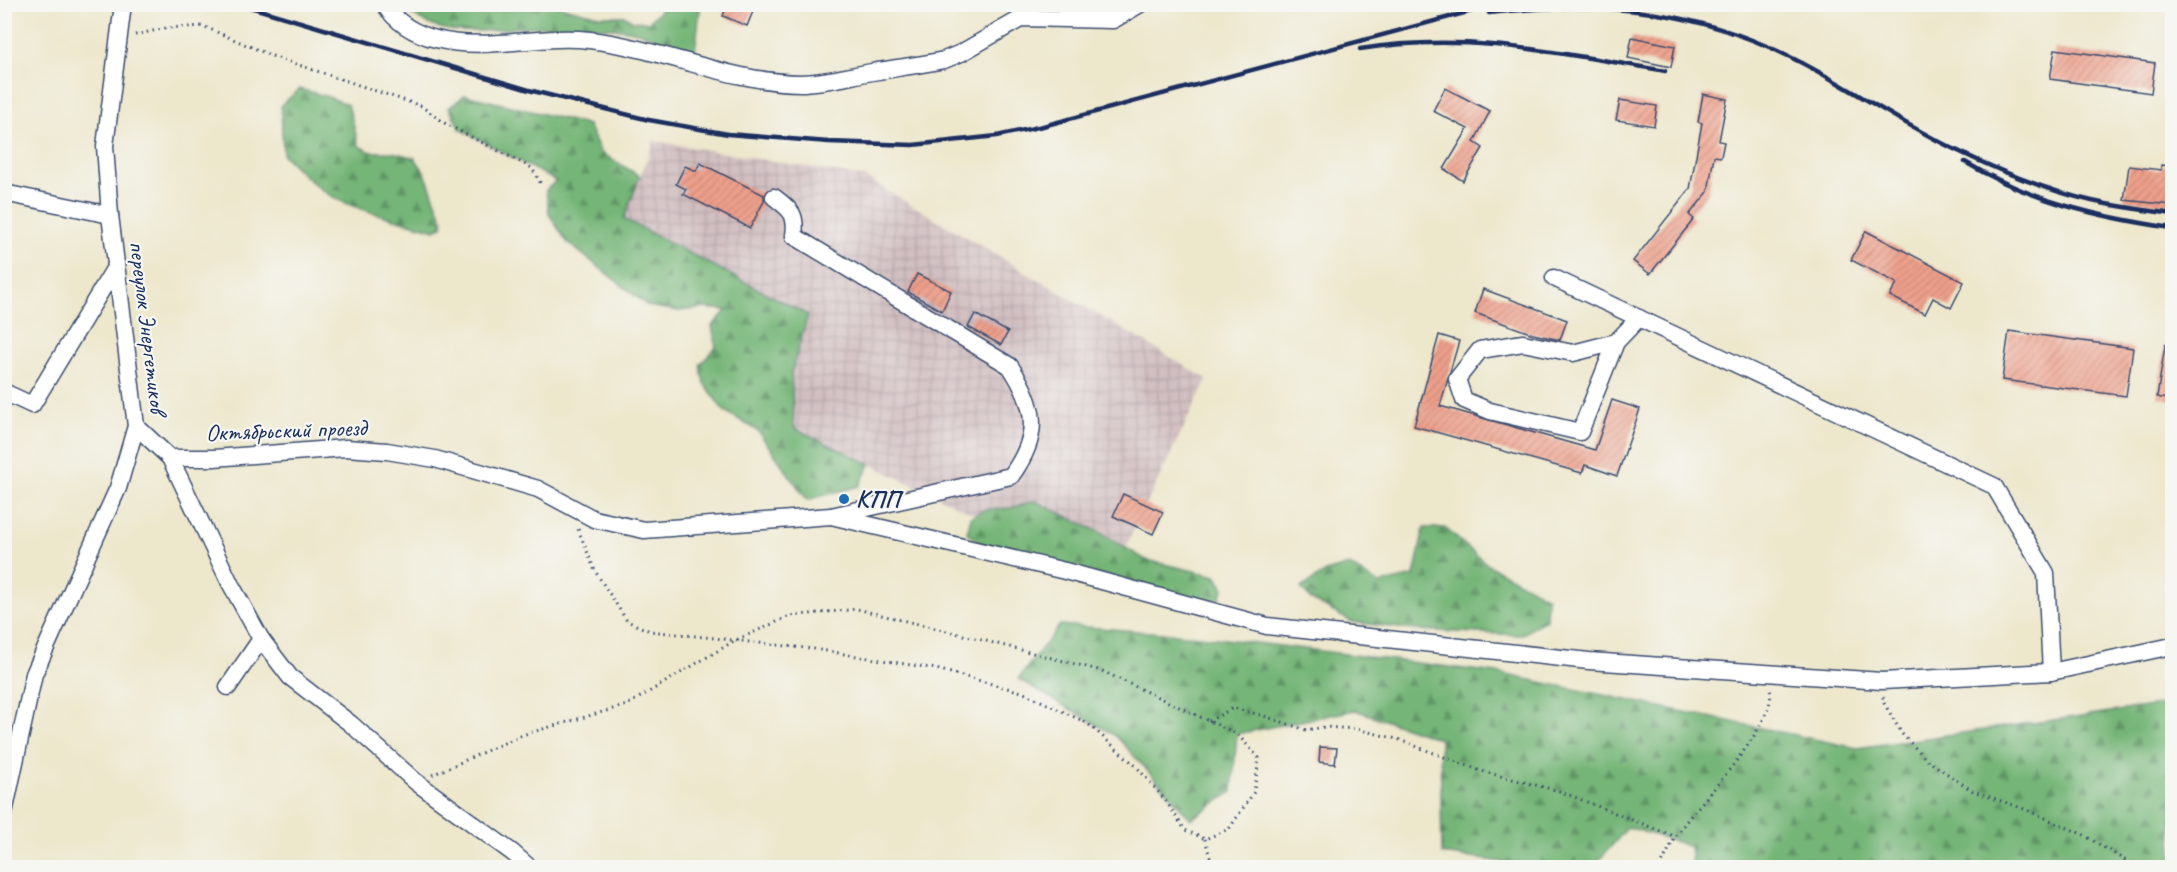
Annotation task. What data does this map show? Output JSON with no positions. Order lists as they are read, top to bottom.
{
  "streets": {
    "street": ["переулок Энергетиков", "Октябрьский проезд"]
  },
  "places": ["КПП"]
}
